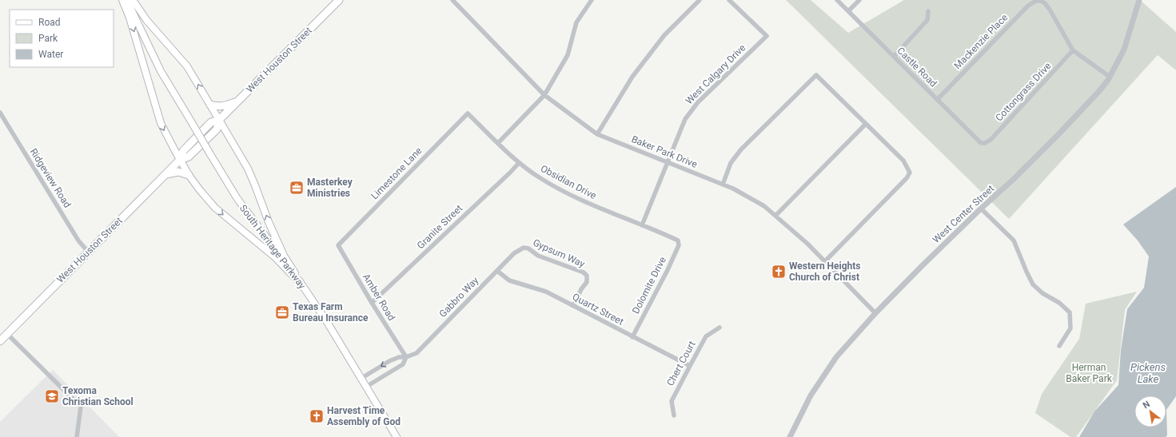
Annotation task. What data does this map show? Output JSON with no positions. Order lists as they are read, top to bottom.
{
  "streets": {
    "main road": ["West Houston Street", "South Heritage Parkway"],
    "street": [
      "Mackenzie Place",
      "Castle Road",
      "West Calgary Drive",
      "Cottongrass Drive",
      "Baker Park Drive",
      "Limestone Lane",
      "Ridgeview Road",
      "Obsidian Drive",
      "West Center Street",
      "Granite Street",
      "Gypsum Way",
      "Dolomite Drive",
      "Amber Road",
      "Gabbro Way",
      "Quartz Street",
      "Chert Court"
    ]
  },
  "crossings": [
    ["Mackenzie Place", "Castle Road"],
    ["Mackenzie Place", "Cottongrass Drive"],
    ["West Houston Street", "Ridgeview Road"],
    ["Castle Road", "Cottongrass Drive"],
    ["West Calgary Drive", "Baker Park Drive"],
    ["West Calgary Drive", "Obsidian Drive"],
    ["Baker Park Drive", "West Center Street"],
    ["Limestone Lane", "Obsidian Drive"],
    ["Limestone Lane", "Amber Road"],
    ["Obsidian Drive", "Granite Street"],
    ["Obsidian Drive", "Dolomite Drive"],
    ["Granite Street", "Amber Road"],
    ["South Heritage Parkway", "Gabbro Way"],
    ["Gypsum Way", "Gabbro Way"],
    ["Gypsum Way", "Quartz Street"],
    ["Dolomite Drive", "Quartz Street"],
    ["Amber Road", "Gabbro Way"],
    ["Gabbro Way", "Quartz Street"],
    ["Quartz Street", "Chert Court"]
  ],
  "water": ["Pickens Lake"],
  "parks": ["Herman Baker Park"],
  "places": {
    "office": ["Masterkey Ministries", "Texas Farm Bureau Insurance"],
    "church": ["Western Heights Church of Christ", "Harvest Time Assembly of God"],
    "school or university": ["Texoma Christian School"]
  },
  "legend": ["Road", "Park", "Water"],
  "north": "top left"
}
